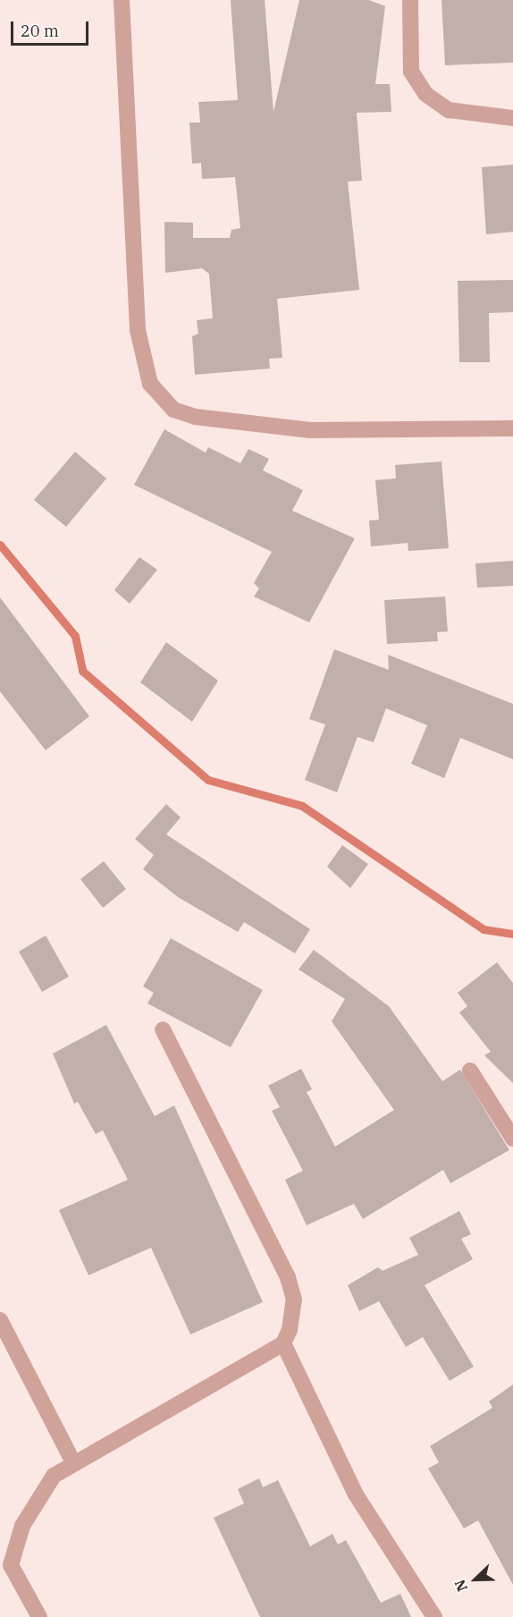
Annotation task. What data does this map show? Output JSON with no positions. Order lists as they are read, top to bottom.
{
  "scale_bar": "20 m",
  "north": "bottom left"
}
